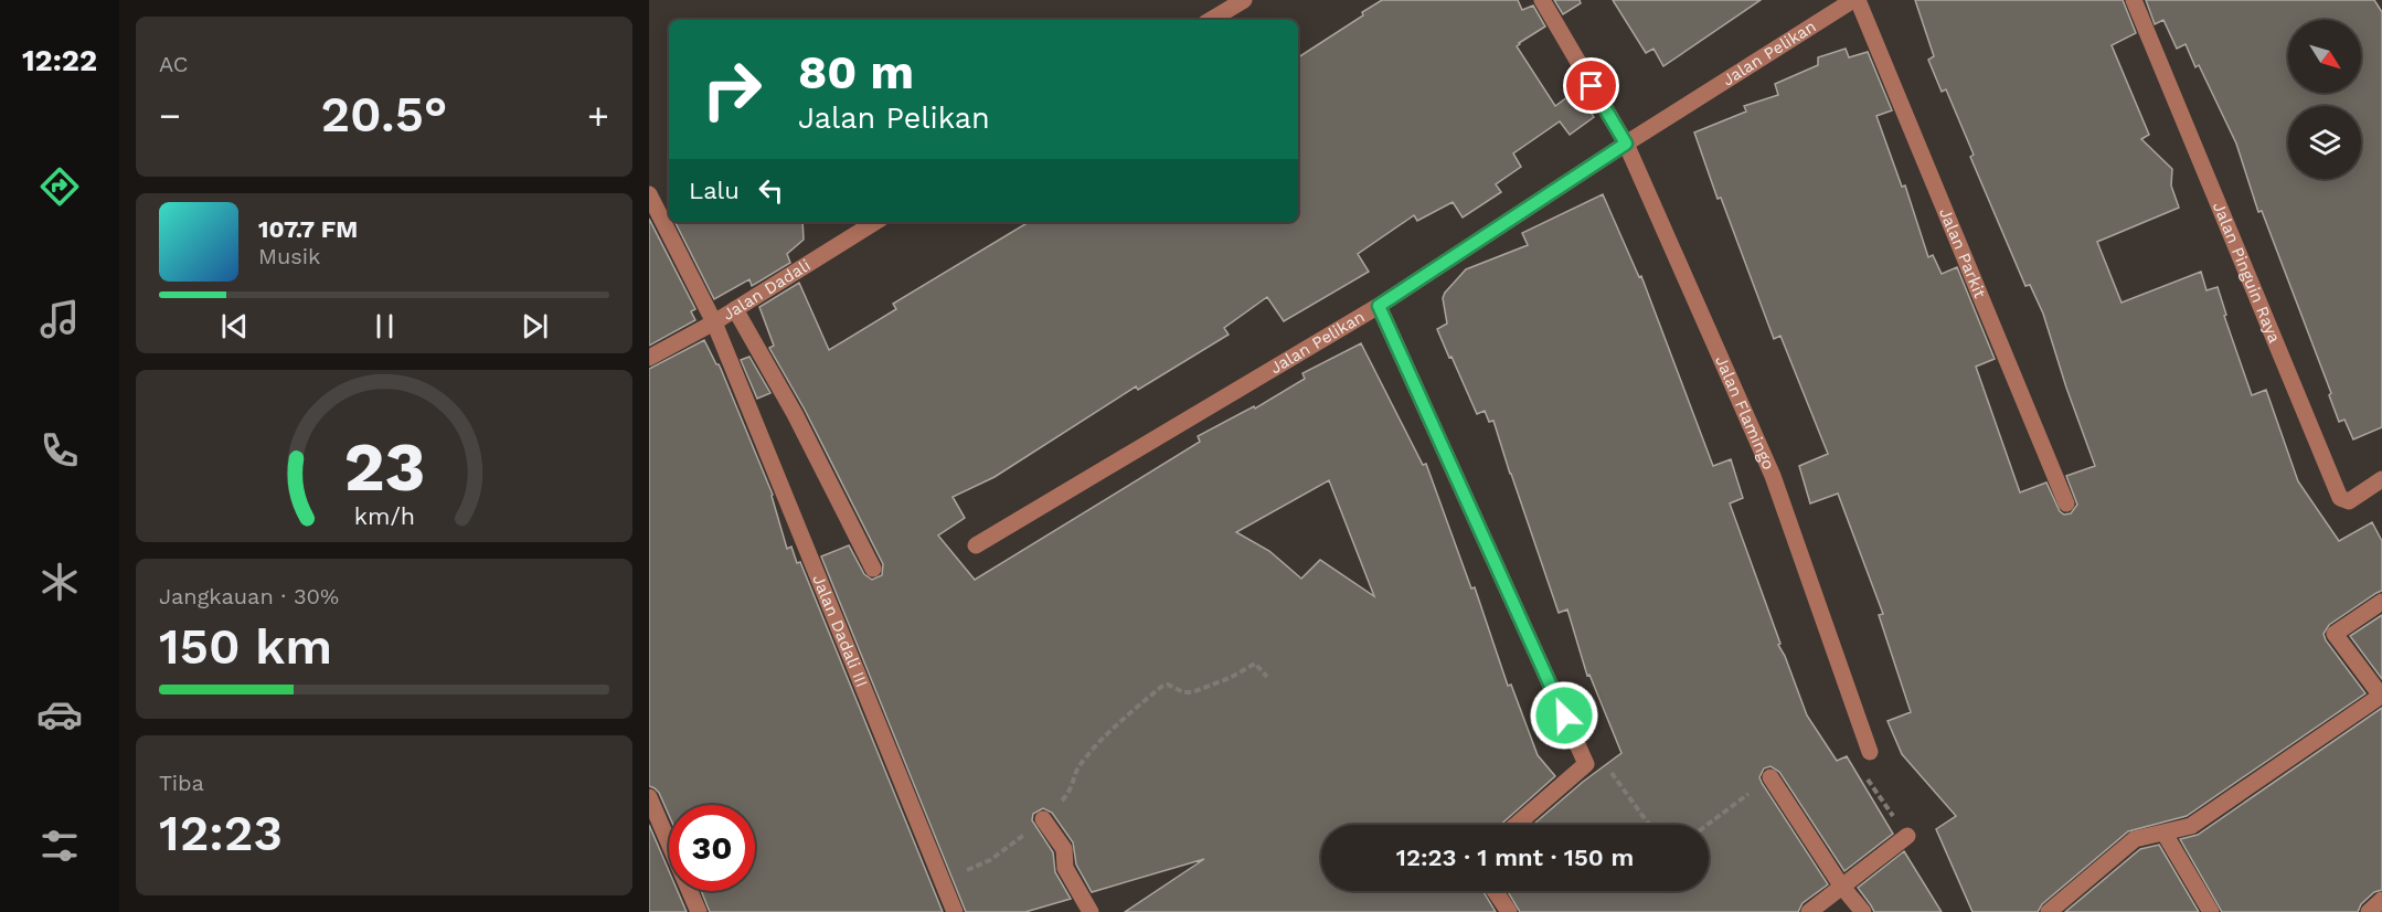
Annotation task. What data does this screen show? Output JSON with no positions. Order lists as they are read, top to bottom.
{
  "streets": {
    "street": [
      "Jalan Pelikan",
      "Jalan Parkit",
      "Jalan Pinguin Raya",
      "Jalan Dadali",
      "Jalan Flamingo",
      "Jalan Dadali III"
    ]
  },
  "crossings": [
    ["Jalan Pelikan", "Jalan Parkit"],
    ["Jalan Pelikan", "Jalan Flamingo"],
    ["Jalan Dadali", "Jalan Dadali III"]
  ],
  "north": "bottom right",
  "page": {
    "tabs": "12:22",
    "tile": [
      "AC",
      ["Jangkauan · 30%", "150 km"],
      ["Tiba", "12:23"]
    ],
    "turn": ["80 m", "Jalan Pelikan"],
    "heat": ["−", "20.5°", "+"],
    "then": "Lalu",
    "song": ["107.7 FM", "Musik"],
    "limit": "30",
    "trip": "12:23 · 1 mnt · 150 m",
    "gauge": ["23", "km/h"]
  }
}
